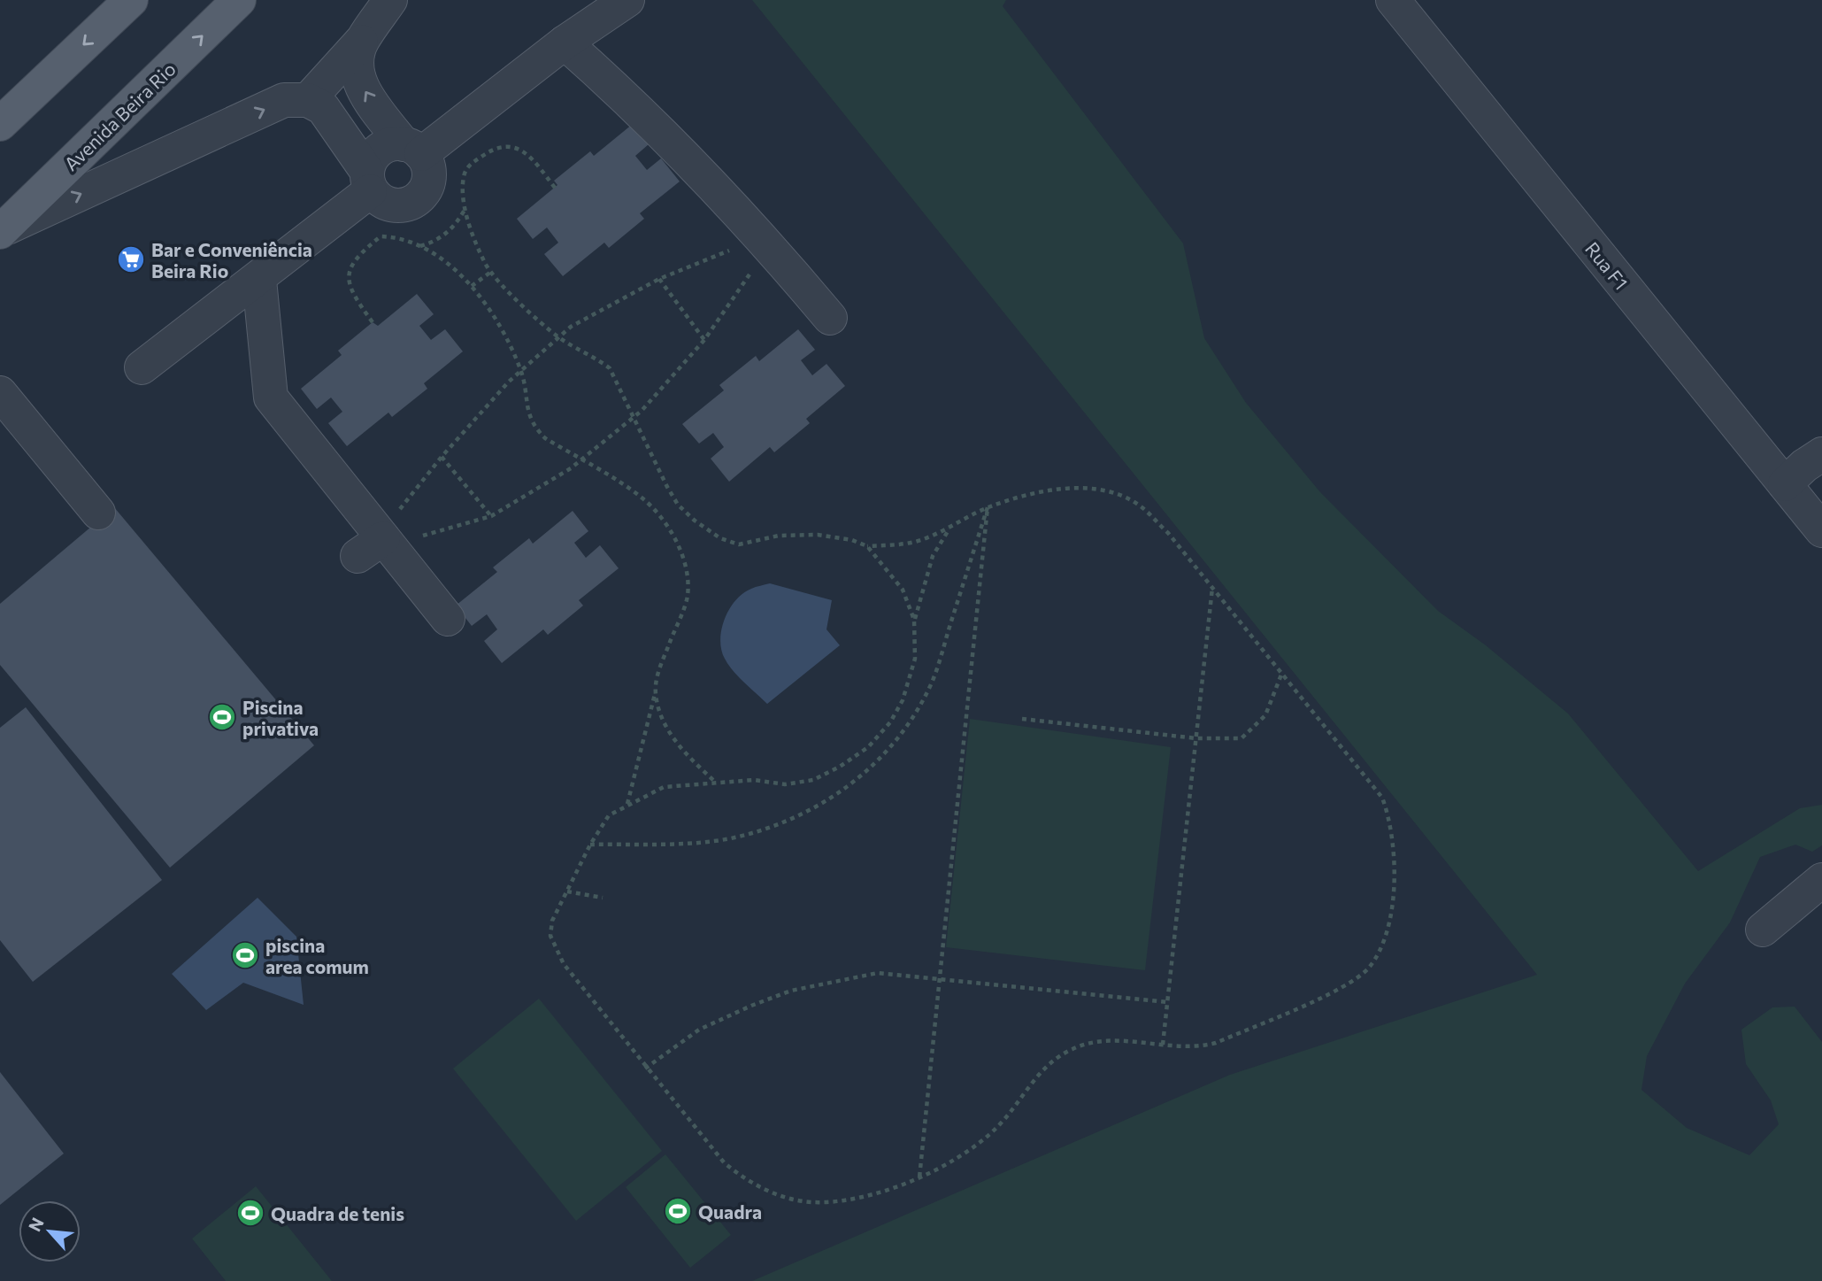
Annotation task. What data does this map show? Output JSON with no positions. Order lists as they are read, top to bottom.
{
  "streets": {
    "main road": ["Avenida Beira Rio"],
    "street": ["Rua F1"]
  },
  "places": {
    "supermarket": ["Bar e Conveniência Beira Rio"],
    "sports": [
      "Piscina privativa",
      "piscina area comum",
      "Quadra",
      "Quadra de tenis"
    ]
  },
  "north": "top left"
}
